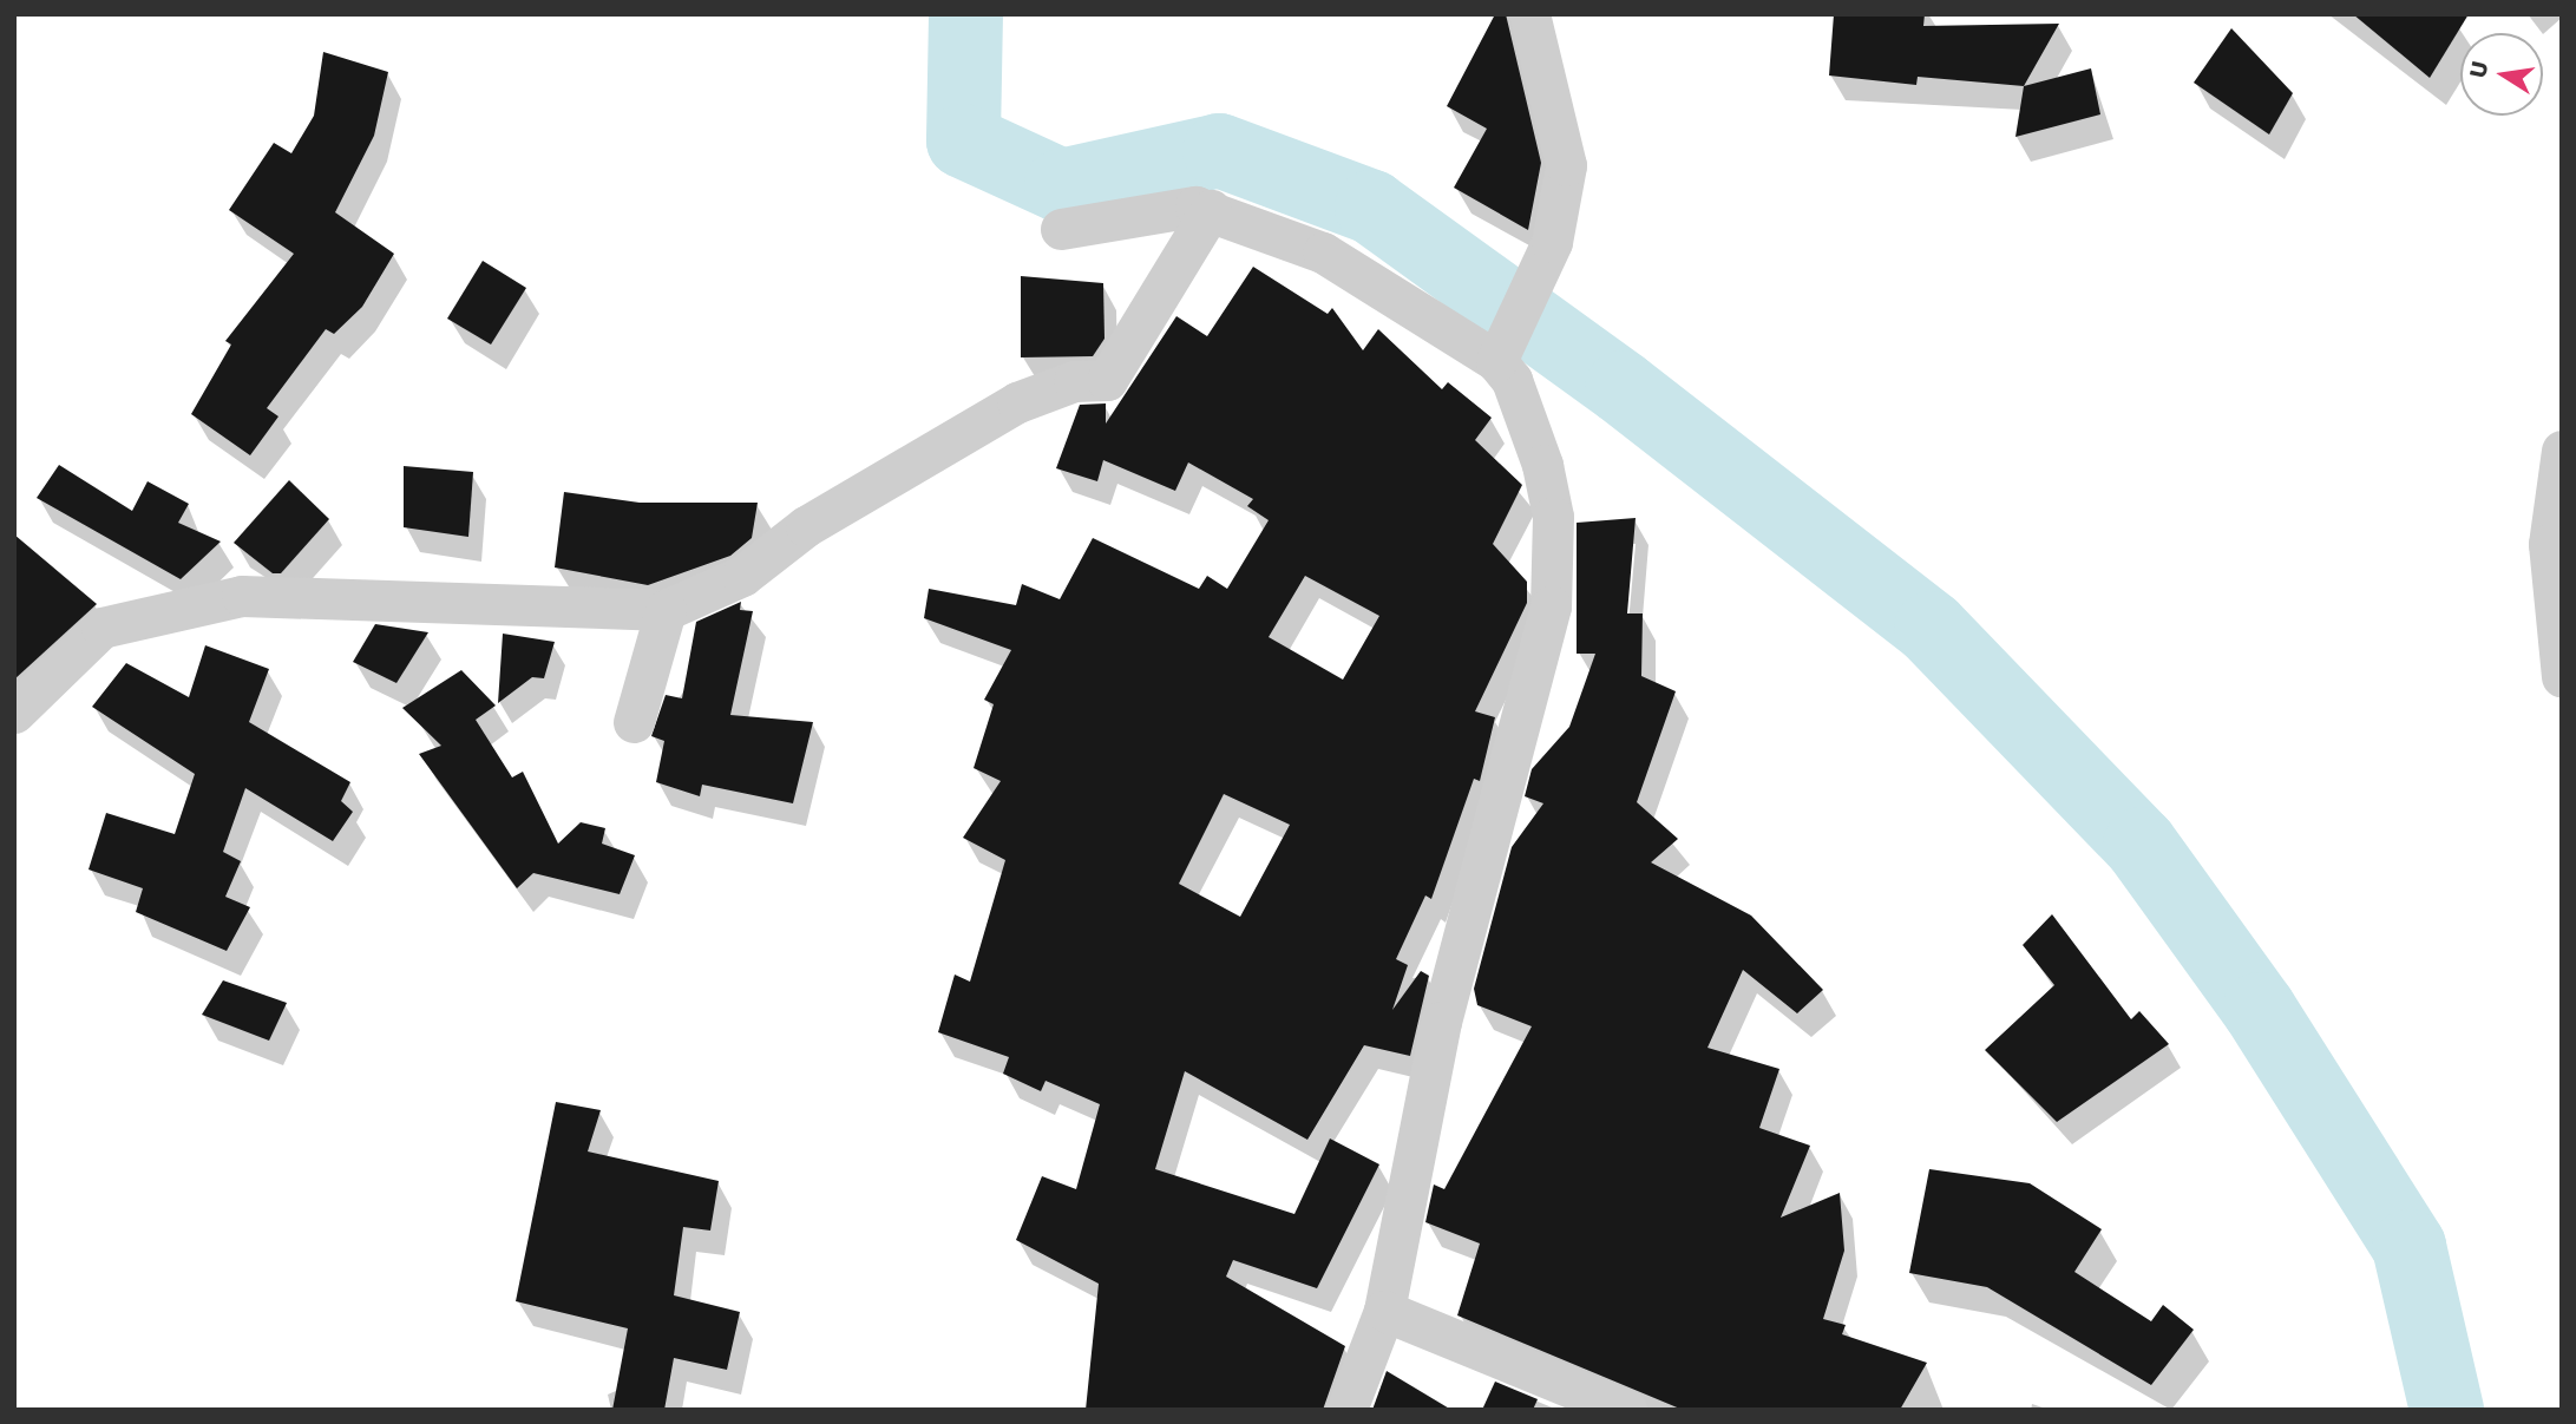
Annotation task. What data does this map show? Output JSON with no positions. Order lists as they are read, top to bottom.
{
  "north": "left"
}
